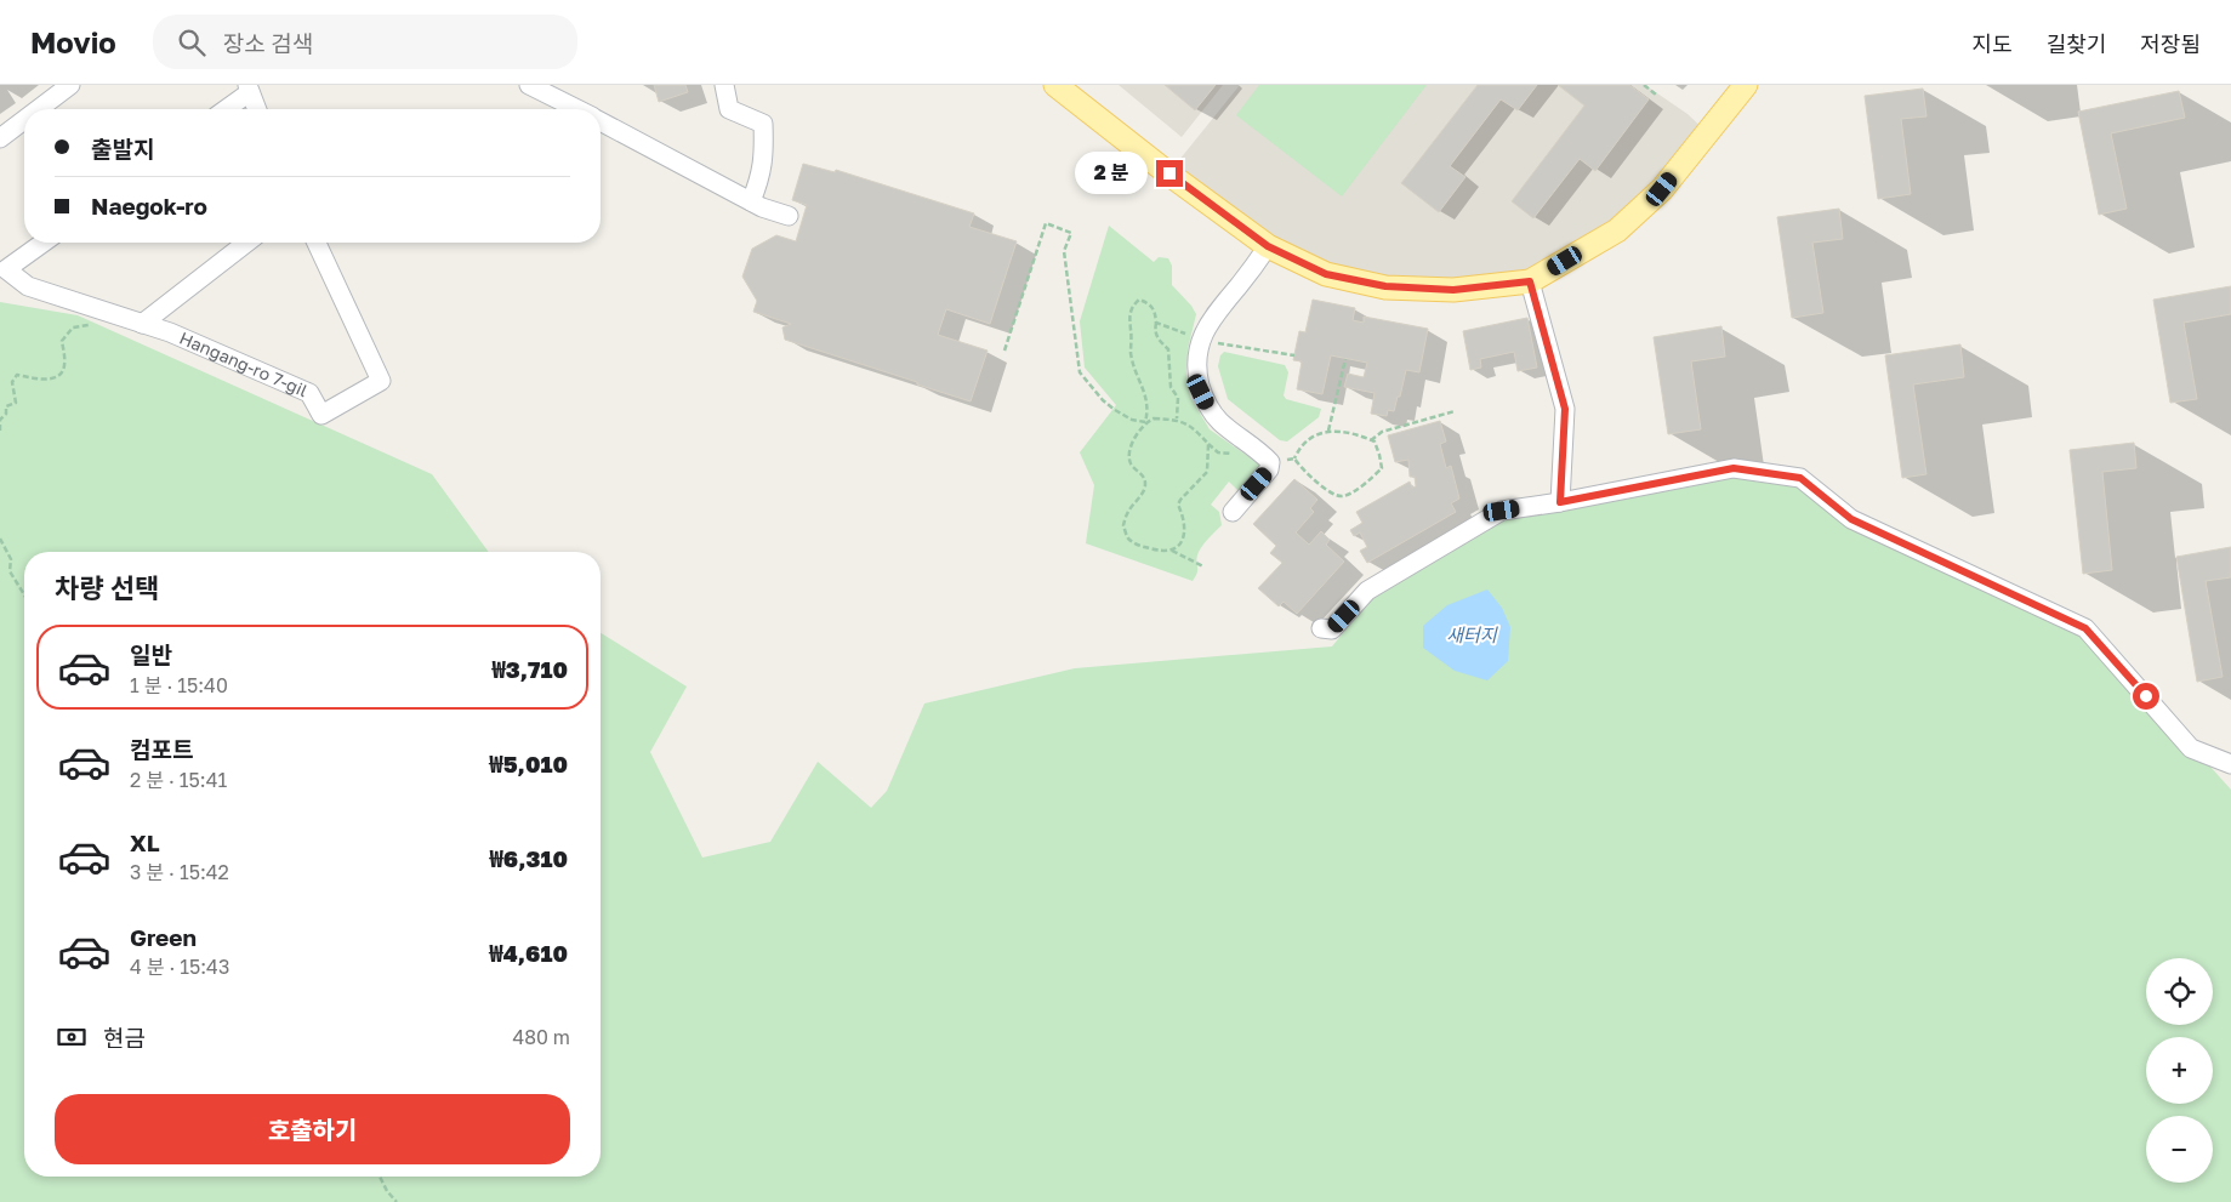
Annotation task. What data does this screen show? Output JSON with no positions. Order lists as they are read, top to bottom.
{
  "streets": {
    "street": ["Hangang-ro 7-gil"]
  },
  "water": ["새터지"],
  "page": {
    "header": "Movio",
    "search": "장소 검색",
    "nav": ["지도", "길찾기", "저장됨"],
    "banner": ["출발지", "Naegok-ro"],
    "bubble": "2 분",
    "heading": "차량 선택",
    "list": [
      {
        "name": "일반",
        "note": "1 분 · 15:40",
        "value": "₩3,710"
      },
      {
        "name": "컴포트",
        "note": "2 분 · 15:41",
        "value": "₩5,010"
      },
      {
        "name": "XL",
        "note": "3 분 · 15:42",
        "value": "₩6,310"
      },
      {
        "name": "Green",
        "note": "4 분 · 15:43",
        "value": "₩4,610"
      }
    ],
    "map_buttons": ["+", "−"],
    "pay": ["현금", "480 m"],
    "buttons": "호출하기"
  }
}
